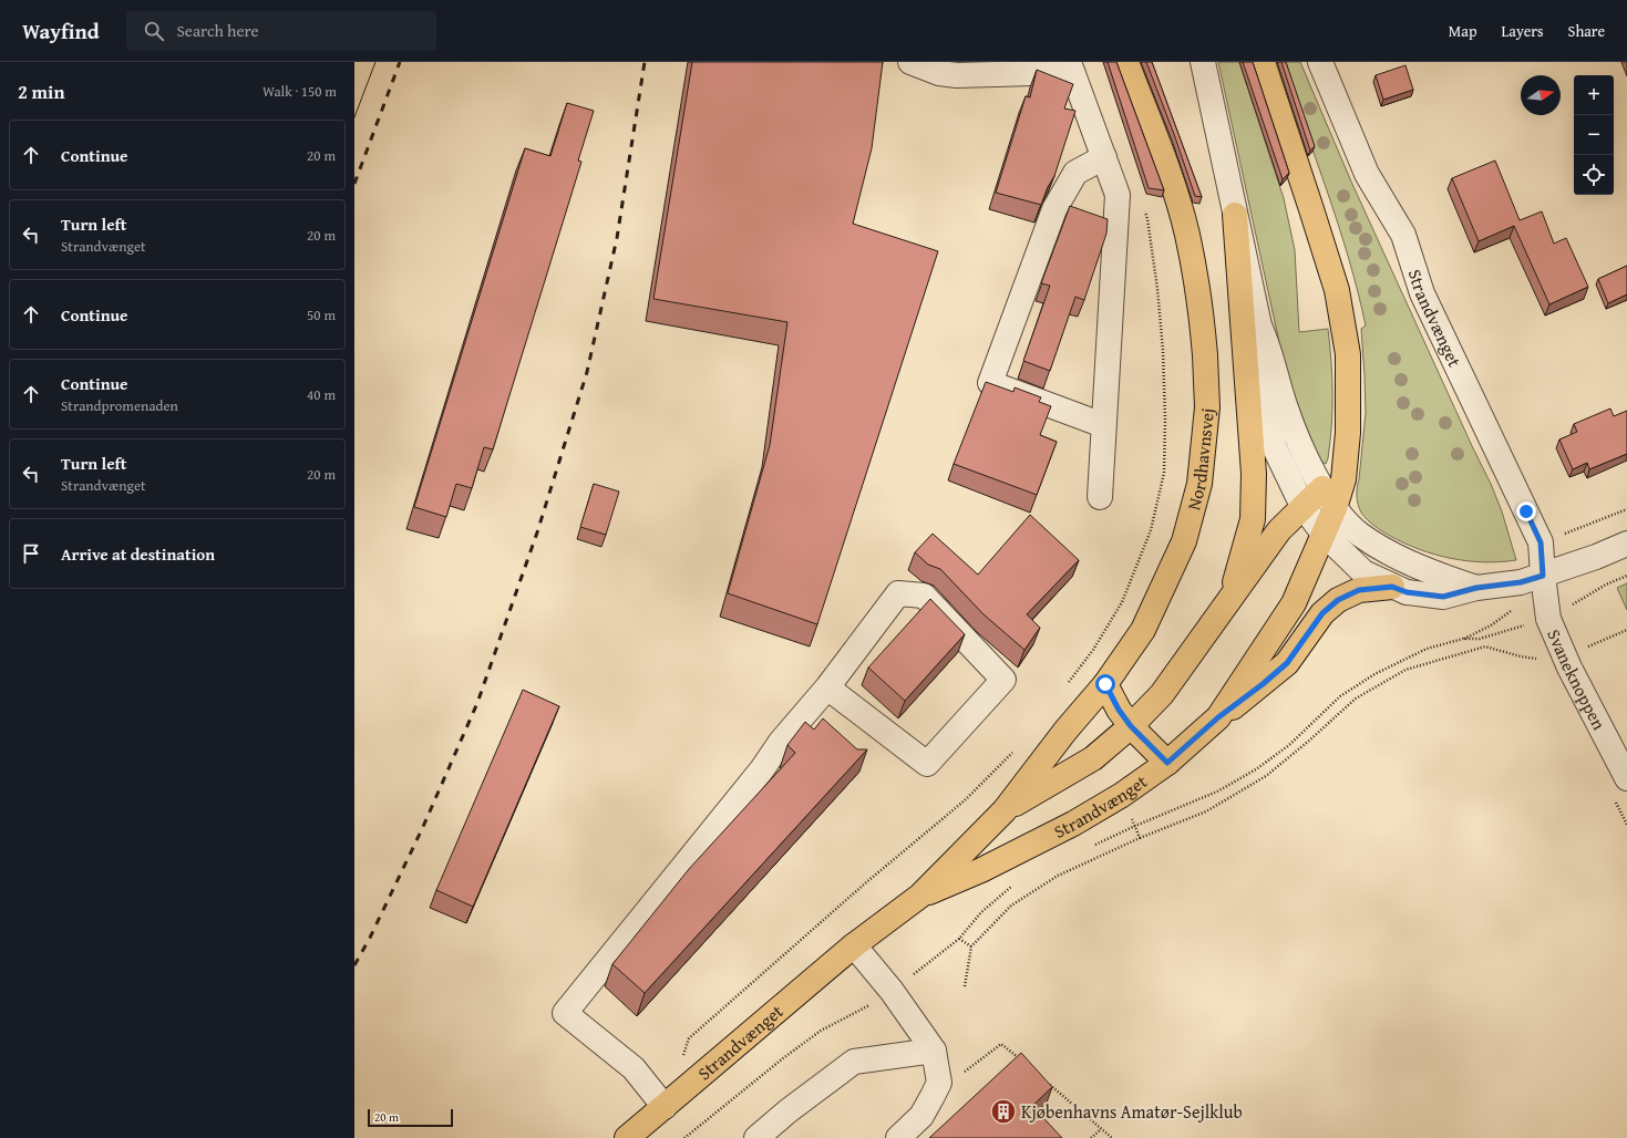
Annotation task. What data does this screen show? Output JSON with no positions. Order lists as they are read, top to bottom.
{
  "streets": {
    "main road": ["Strandvænget", "Nordhavnsvej"],
    "street": ["Svaneknoppen"]
  },
  "crossings": [
    ["Strandvænget", "Nordhavnsvej"],
    ["Strandvænget", "Svaneknoppen"]
  ],
  "places": {
    "building": ["Kjøbenhavns Amatør-Sejlklub"]
  },
  "scale_bar": "20 m",
  "north": "right",
  "page": {
    "header": "Wayfind",
    "search": "Search here",
    "nav": ["Map", "Layers", "Share"],
    "heading": ["2 min", "Walk · 150 m"],
    "map_buttons": ["+", "−"],
    "list": [
      ["Continue", "20 m"],
      ["Turn left", "Strandvænget", "20 m"],
      ["Continue", "50 m"],
      ["Continue", "Strandpromenaden", "40 m"],
      ["Turn left", "Strandvænget", "20 m"],
      "Arrive at destination"
    ],
    "scale": "20 m"
  }
}
